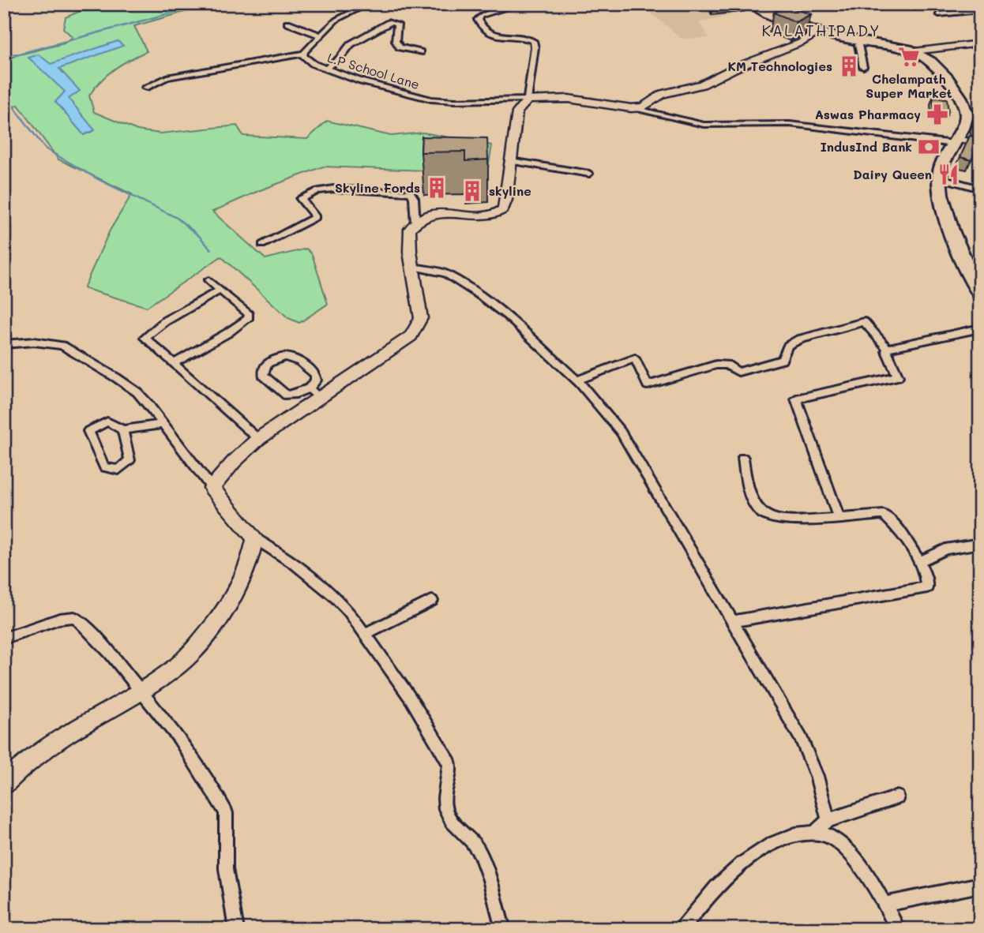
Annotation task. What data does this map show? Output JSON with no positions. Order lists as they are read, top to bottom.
{
  "streets": {
    "street": ["L.P School Lane"]
  },
  "districts": ["KALATHIPADY"],
  "places": {
    "supermarket": ["Chelampath Super Market"],
    "building": ["KM Technologies", "Skyline Fords", "skyline"],
    "pharmacy": ["Aswas Pharmacy"],
    "bank": ["IndusInd Bank"],
    "restaurant": ["Dairy Queen"]
  }
}
